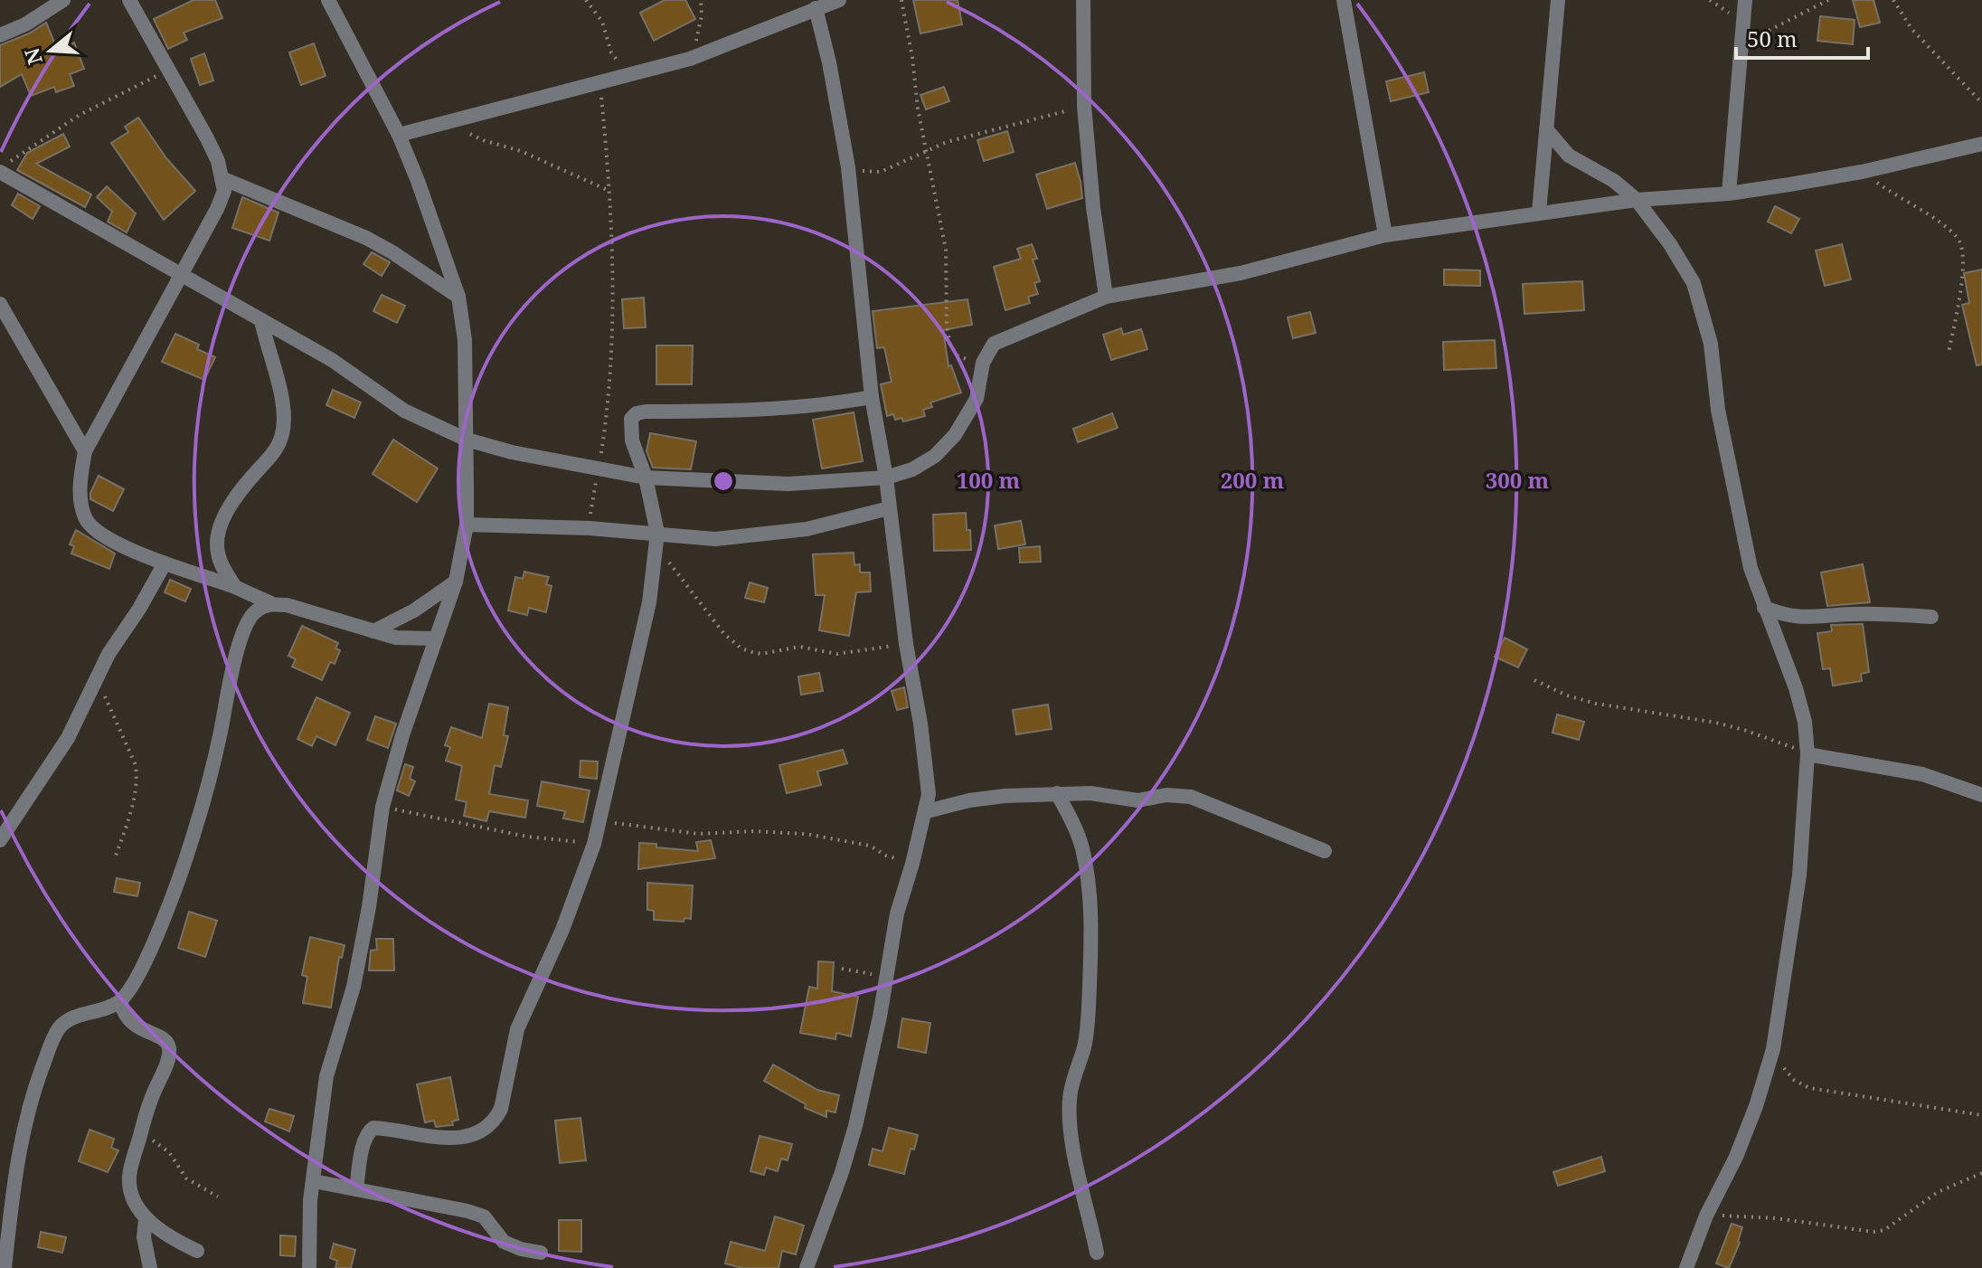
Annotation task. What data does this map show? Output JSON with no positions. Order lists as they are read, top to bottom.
{
  "scale_bar": "50 m",
  "north": "left",
  "rings": ["100 m", "200 m", "300 m"]
}
